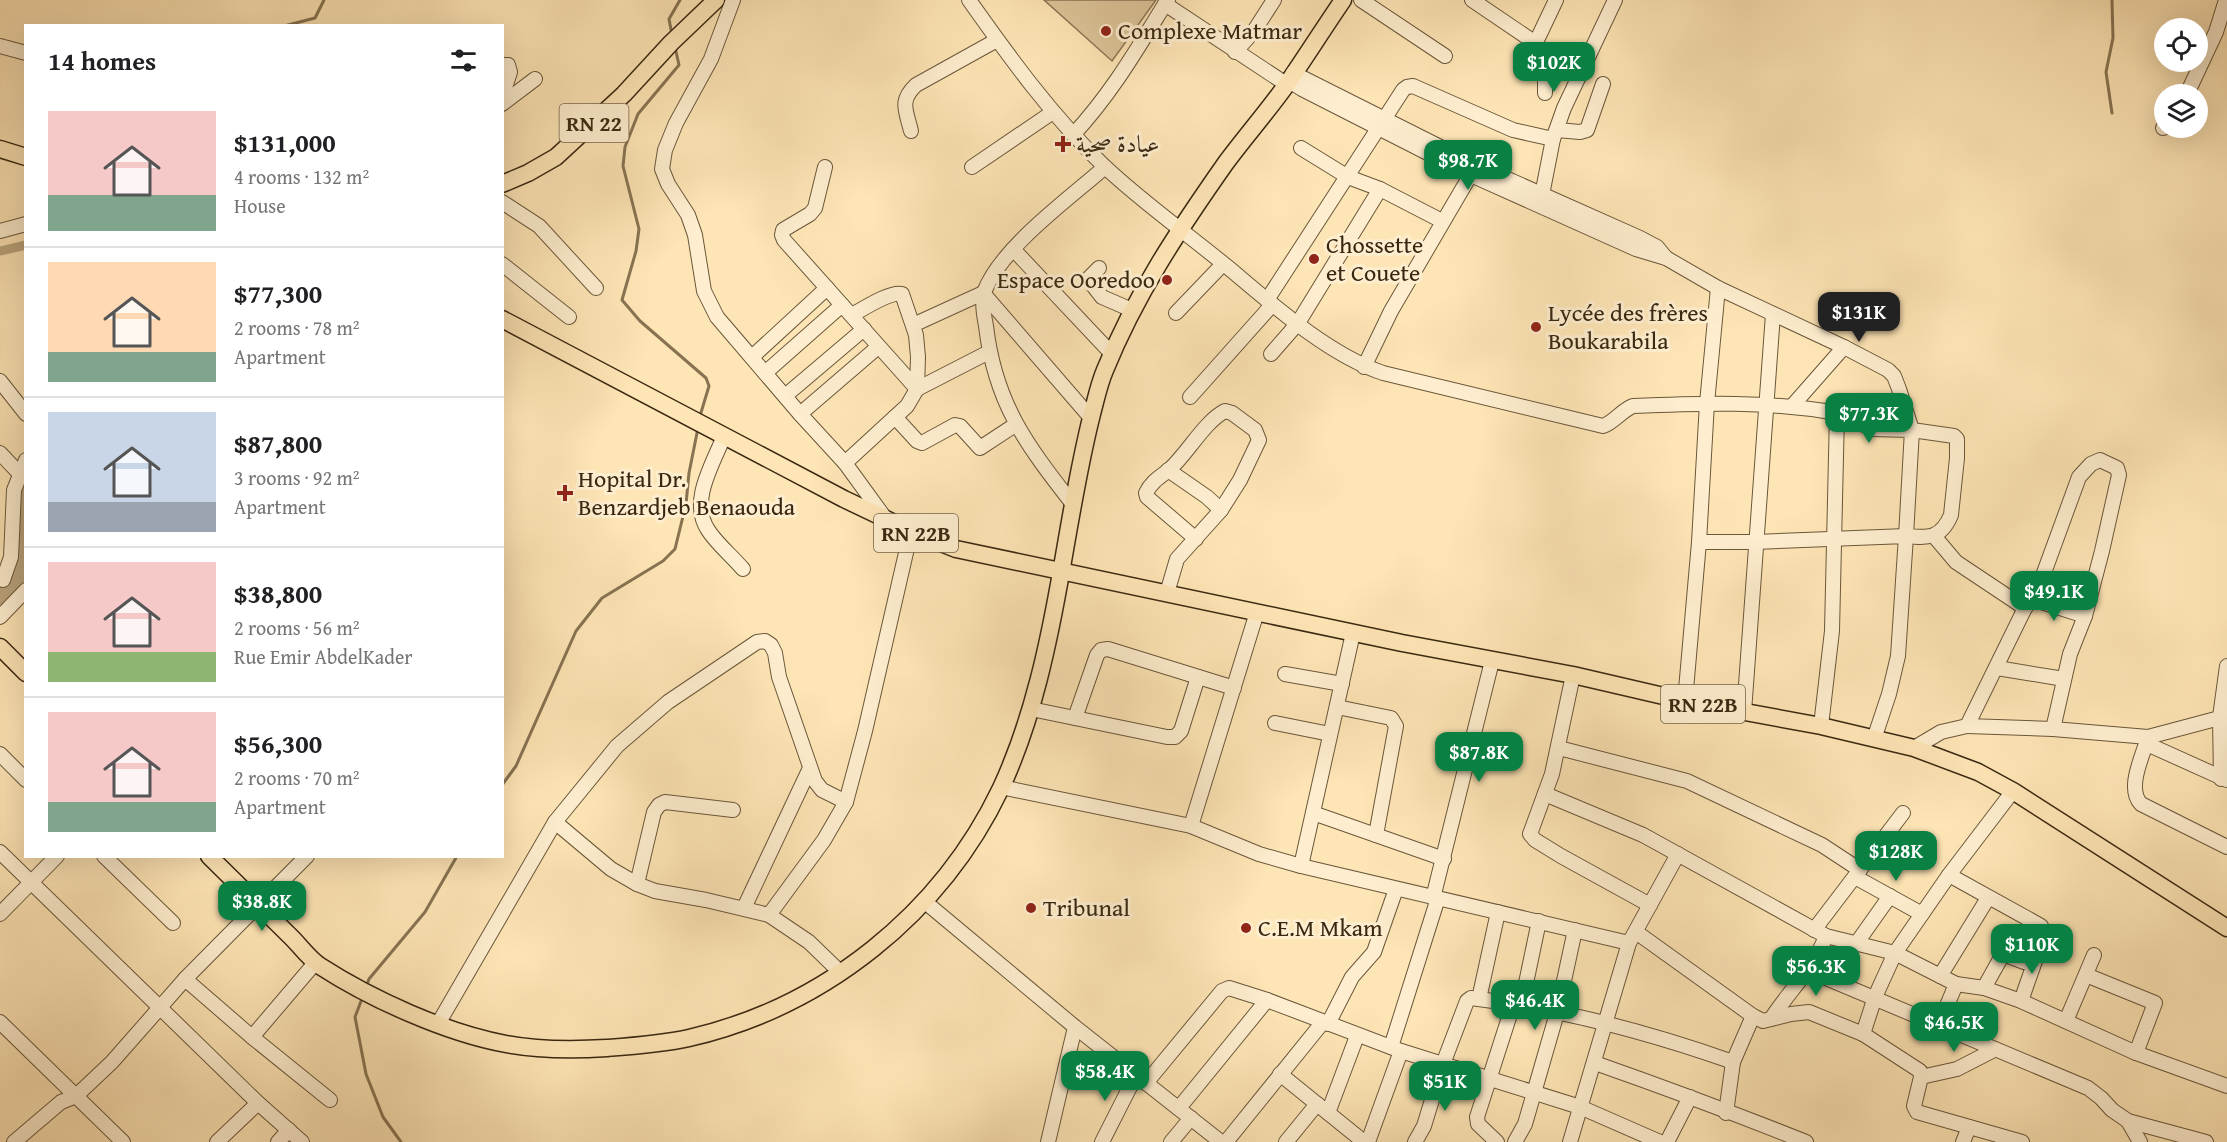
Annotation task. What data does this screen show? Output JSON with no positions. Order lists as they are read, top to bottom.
{
  "streets": {
    "main road": ["RN 22", "RN 22B"]
  },
  "places": {
    "other": [
      "Complexe Matmar",
      "Chossette et Couete",
      "Espace Ooredoo",
      "Lycée des frères Boukarabila",
      "Tribunal",
      "C.E.M Mkam"
    ],
    "health": ["عيادة صحية", "Hopital Dr. Benzardjeb Benaouda"]
  },
  "page": {
    "heading": "14 homes",
    "price": [
      "$102K",
      "$98.7K",
      "$131K",
      "$77.3K",
      "$49.1K",
      "$87.8K",
      "$128K",
      "$38.8K",
      "$110K",
      "$56.3K",
      "$46.4K",
      "$46.5K",
      "$58.4K",
      "$51K"
    ],
    "list": [
      {
        "name": "$131,000",
        "note": "4 rooms · 132 m² · House"
      },
      {
        "name": "$77,300",
        "note": "2 rooms · 78 m² · Apartment"
      },
      {
        "name": "$87,800",
        "note": "3 rooms · 92 m² · Apartment"
      },
      {
        "name": "$38,800",
        "note": "2 rooms · 56 m² · Rue Emir AbdelKader"
      },
      {
        "name": "$56,300",
        "note": "2 rooms · 70 m² · Apartment"
      }
    ]
  }
}
